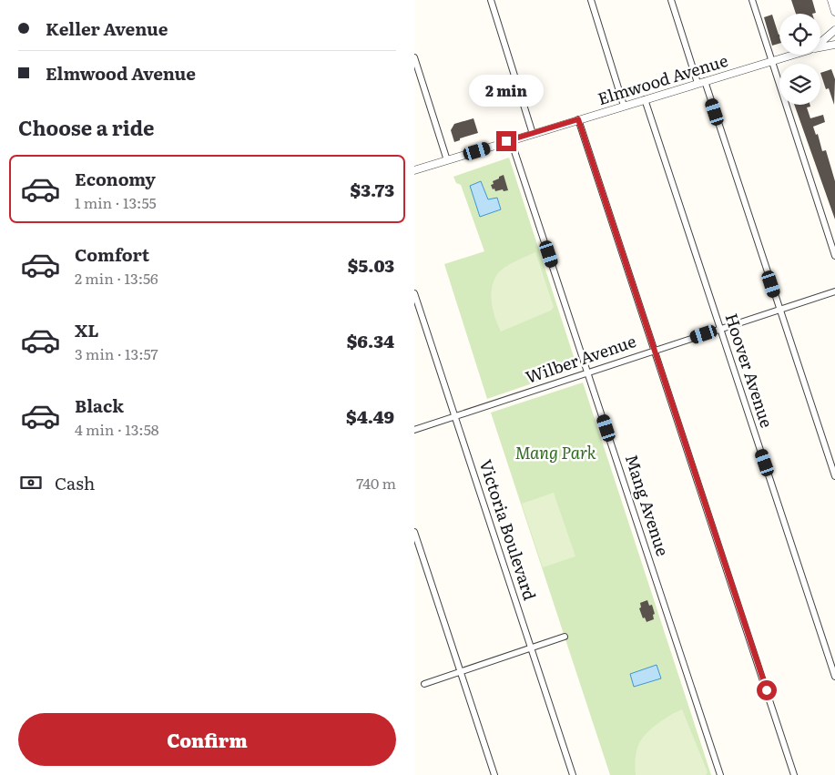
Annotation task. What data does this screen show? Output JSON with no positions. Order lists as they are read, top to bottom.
{
  "streets": {
    "street": [
      "Elmwood Avenue",
      "Wilber Avenue",
      "Hoover Avenue",
      "Mang Avenue",
      "Victoria Boulevard"
    ]
  },
  "crossings": [
    ["Elmwood Avenue", "Hoover Avenue"],
    ["Elmwood Avenue", "Mang Avenue"],
    ["Wilber Avenue", "Hoover Avenue"],
    ["Wilber Avenue", "Mang Avenue"],
    ["Wilber Avenue", "Victoria Boulevard"]
  ],
  "parks": ["Mang Park"],
  "page": {
    "banner": ["Keller Avenue", "Elmwood Avenue"],
    "bubble": "2 min",
    "heading": "Choose a ride",
    "list": [
      {
        "name": "Economy",
        "note": "1 min · 13:55",
        "value": "$3.73"
      },
      {
        "name": "Comfort",
        "note": "2 min · 13:56",
        "value": "$5.03"
      },
      {
        "name": "XL",
        "note": "3 min · 13:57",
        "value": "$6.34"
      },
      {
        "name": "Black",
        "note": "4 min · 13:58",
        "value": "$4.49"
      }
    ],
    "pay": ["Cash", "740 m"],
    "buttons": "Confirm"
  }
}
